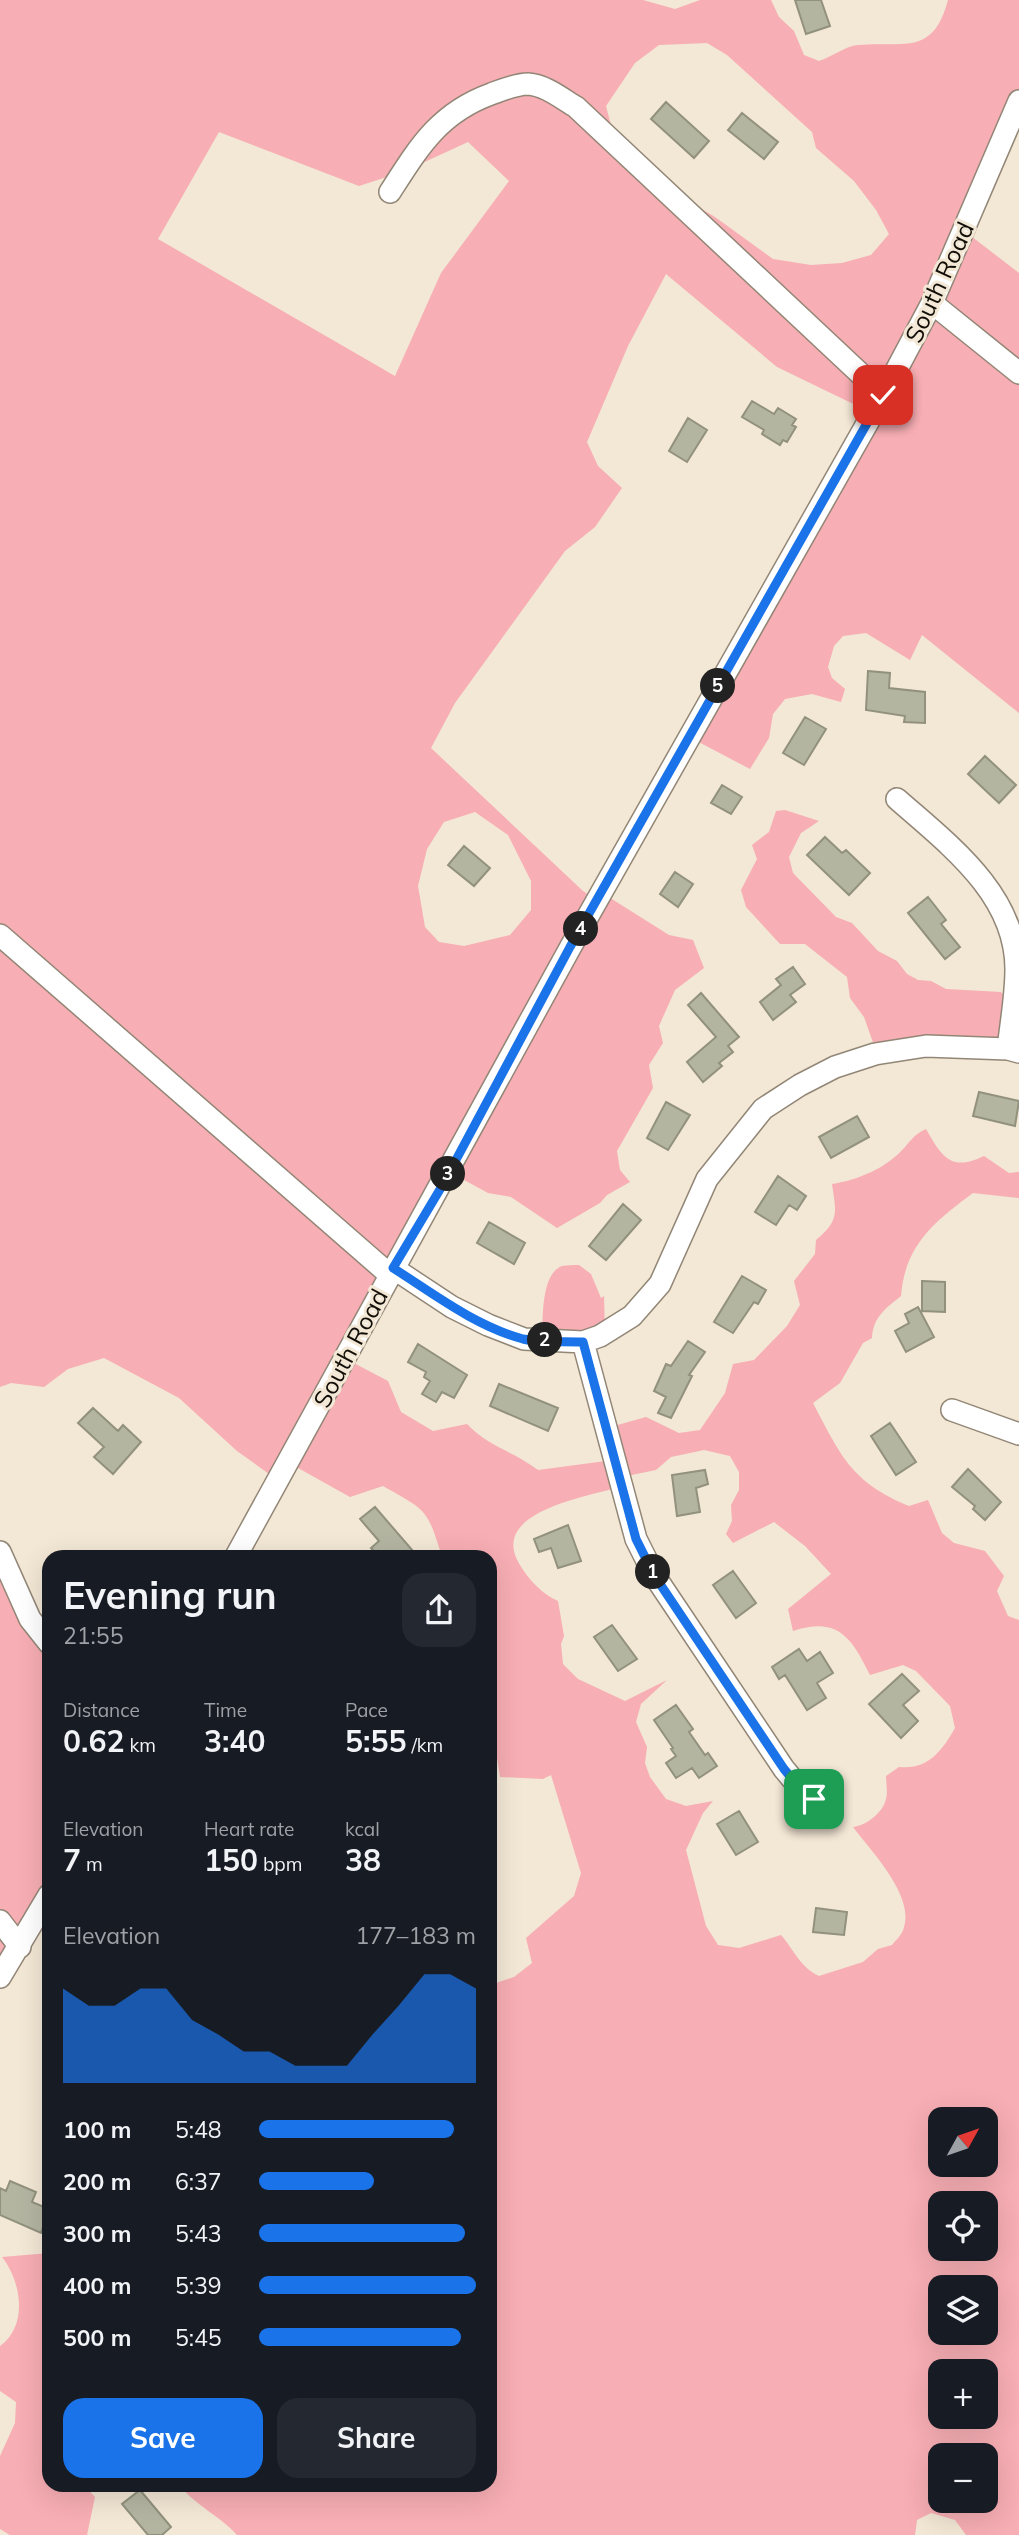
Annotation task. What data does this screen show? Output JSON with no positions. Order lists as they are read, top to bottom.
{
  "streets": {
    "street": ["South Road"]
  },
  "north": "top right",
  "page": {
    "pins": [
      "5",
      "4",
      "3",
      "2",
      "1"
    ],
    "heading": ["Evening run", "21:55"],
    "stats": [
      ["Distance", "0.62 km"],
      ["Time", "3:40"],
      ["Pace", "5:55 /km"],
      ["Elevation", "7 m"],
      ["Heart rate", "150 bpm"],
      ["kcal", "38"]
    ],
    "chart": ["Elevation", "177–183 m"],
    "list": [
      {
        "name": "100 m",
        "note": "5:48"
      },
      {
        "name": "200 m",
        "note": "6:37"
      },
      {
        "name": "300 m",
        "note": "5:43"
      },
      {
        "name": "400 m",
        "note": "5:39"
      },
      {
        "name": "500 m",
        "note": "5:45"
      }
    ],
    "map_buttons": ["+", "−"],
    "buttons": ["Save", "Share"]
  }
}
